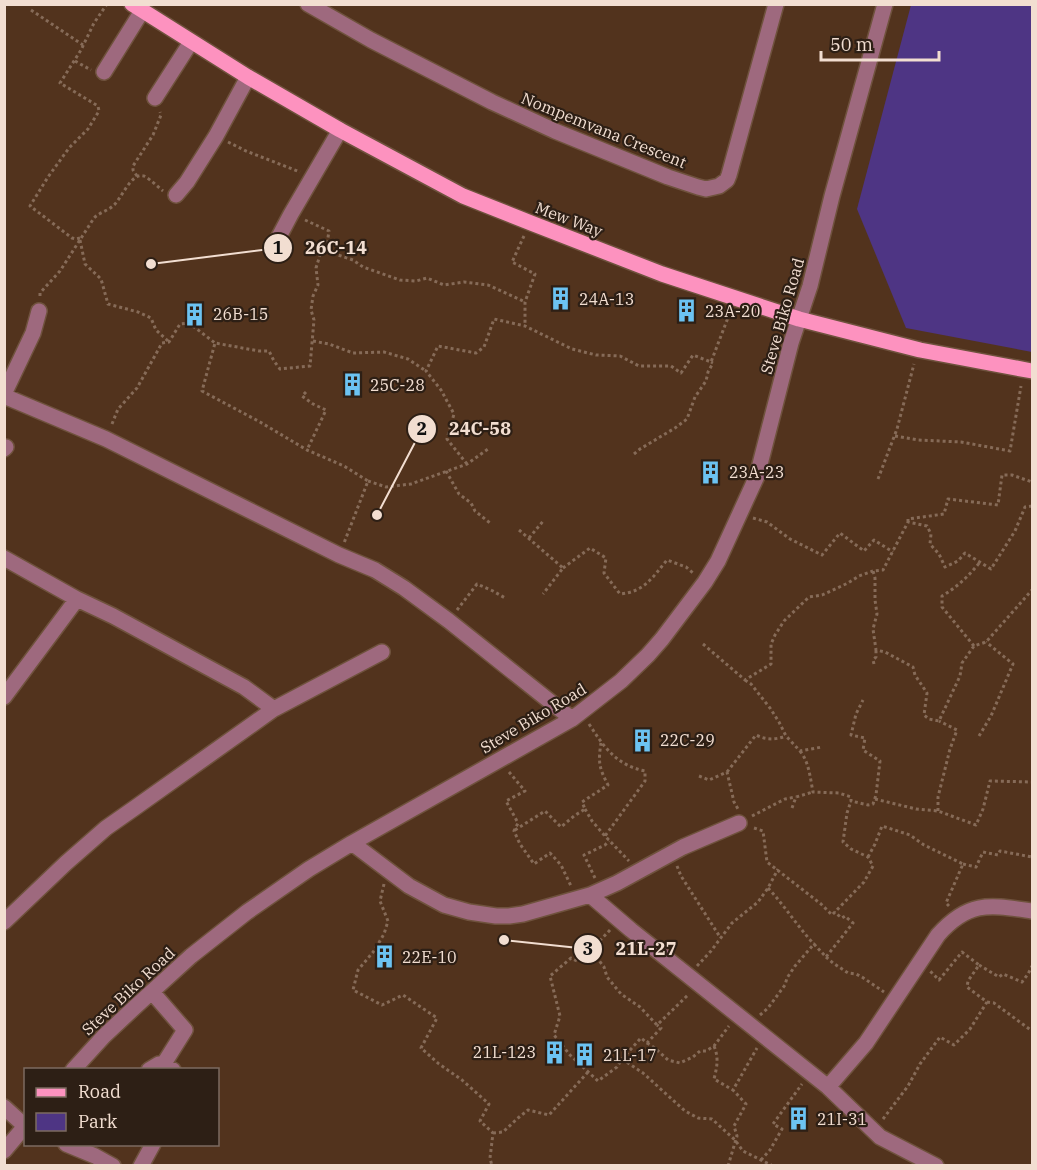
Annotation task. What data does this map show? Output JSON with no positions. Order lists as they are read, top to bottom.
{
  "streets": {
    "main road": ["Mew Way"],
    "street": ["Nompemvana Crescent", "Steve Biko Road"]
  },
  "crossings": [
    ["Mew Way", "Steve Biko Road"]
  ],
  "places": {
    "other": ["26C-14", "24C-58", "21L-27"],
    "building": [
      "24A-13",
      "23A-20",
      "26B-15",
      "25C-28",
      "23A-23",
      "22C-29",
      "22E-10",
      "21L-123",
      "21L-17",
      "21I-31"
    ]
  },
  "legend": ["Road", "Park"],
  "scale_bar": "50 m"
}
